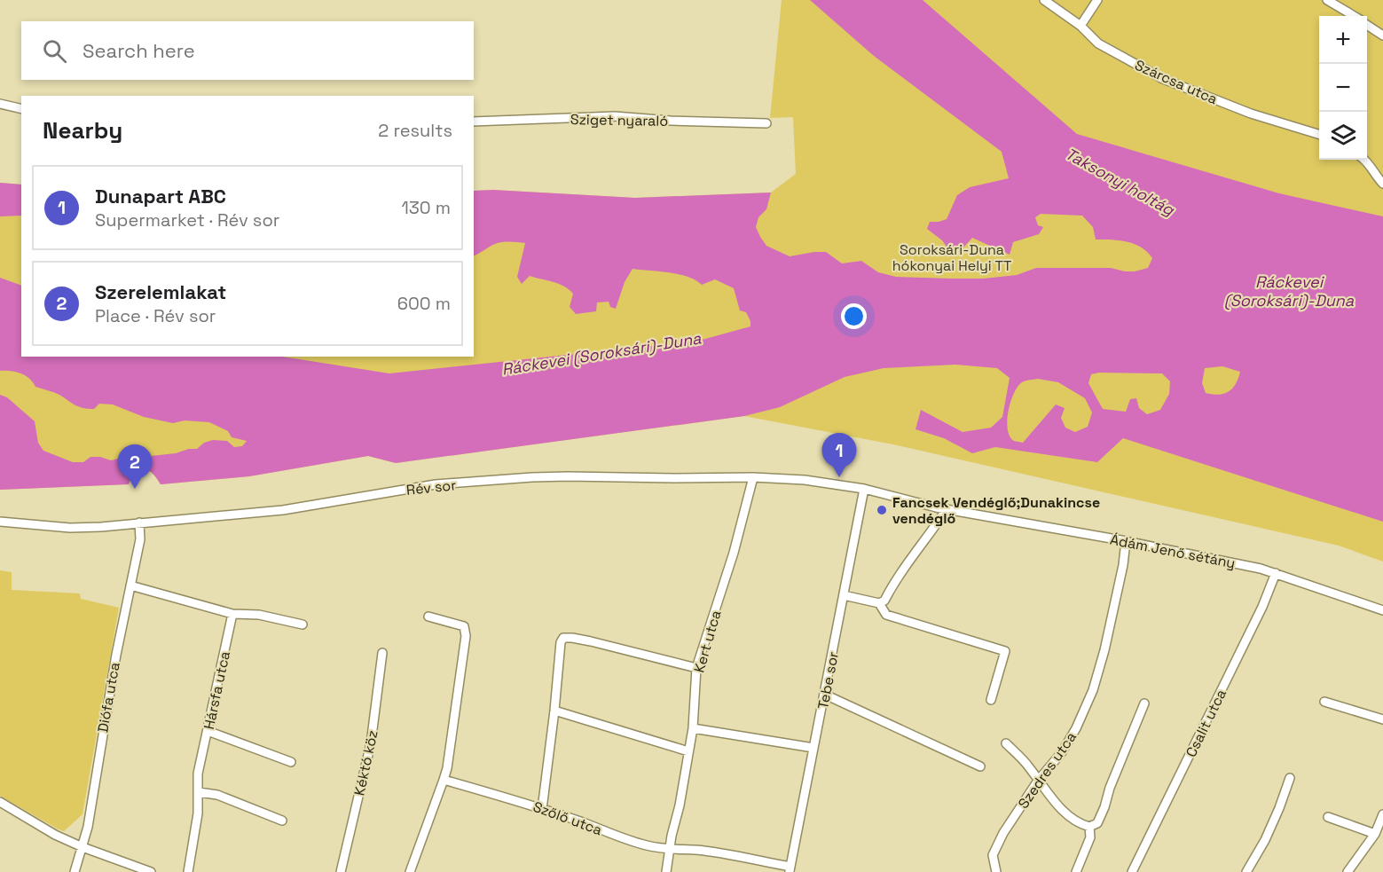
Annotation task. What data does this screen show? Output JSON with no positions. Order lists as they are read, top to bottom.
{
  "streets": {
    "street": [
      "Szárcsa utca",
      "Sziget nyaraló",
      "Rév sor",
      "Ádám Jenő sétány",
      "Kert utca",
      "Tebe sor",
      "Hársfa utca",
      "Diófa utca",
      "Csalit utca",
      "Kéktó köz",
      "Szedres utca",
      "Szőlő utca"
    ]
  },
  "crossings": [
    ["Rév sor", "Ádám Jenő sétány"],
    ["Rév sor", "Kert utca"],
    ["Rév sor", "Tebe sor"],
    ["Rév sor", "Diófa utca"],
    ["Ádám Jenő sétány", "Tebe sor"],
    ["Ádám Jenő sétány", "Csalit utca"],
    ["Ádám Jenő sétány", "Szedres utca"],
    ["Kert utca", "Szőlő utca"],
    ["Tebe sor", "Szőlő utca"]
  ],
  "water": ["Taksonyi holtág", "Ráckevei (Soroksári)-Duna"],
  "parks": ["Soroksári-Duna hókonyai Helyi TT"],
  "places": ["Fancsek Vendéglő;Dunakincse vendéglő"],
  "page": {
    "map_buttons": ["+", "−"],
    "search": "Search here",
    "heading": ["Nearby", "2 results"],
    "list": [
      {
        "mark": "1",
        "name": "Dunapart ABC",
        "note": "Supermarket · Rév sor",
        "value": "130 m"
      },
      {
        "mark": "2",
        "name": "Szerelemlakat",
        "note": "Place · Rév sor",
        "value": "600 m"
      }
    ],
    "pins": ["1", "2"]
  }
}
